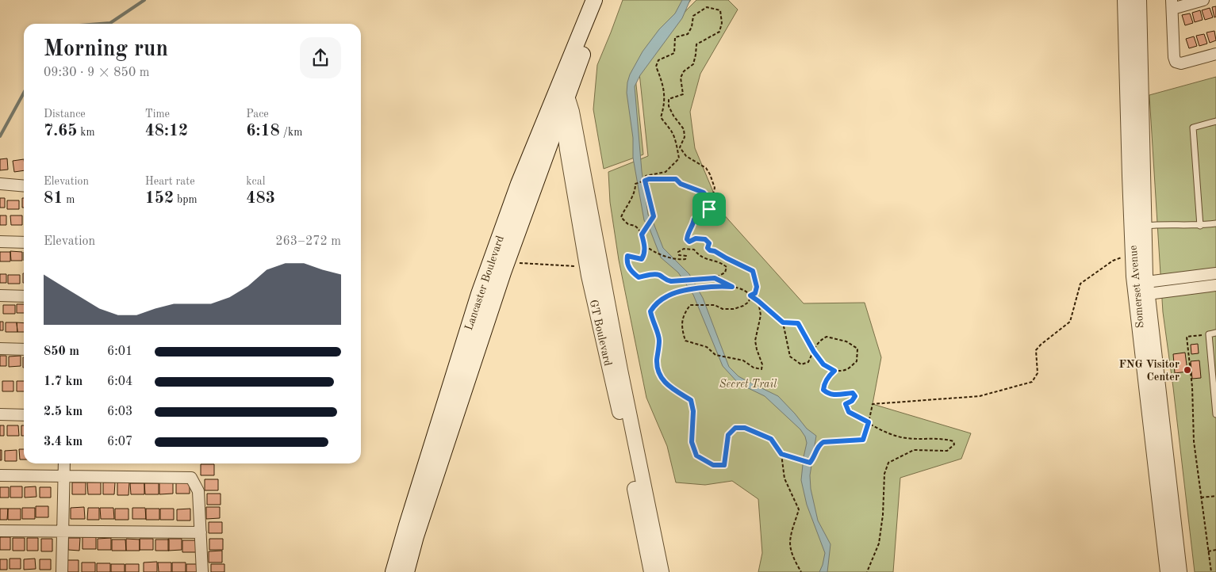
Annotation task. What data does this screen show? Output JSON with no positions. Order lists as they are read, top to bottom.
{
  "streets": {
    "main road": ["Lancaster Boulevard"],
    "street": ["Somerset Avenue", "GT Boulevard"]
  },
  "crossings": [
    ["Lancaster Boulevard", "GT Boulevard"]
  ],
  "parks": ["Secret Trail"],
  "places": ["FNG Visitor Center"],
  "page": {
    "heading": ["Morning run", "09:30 · 9 × 850 m"],
    "stats": [
      ["Distance", "7.65 km"],
      ["Time", "48:12"],
      ["Pace", "6:18 /km"],
      ["Elevation", "81 m"],
      ["Heart rate", "152 bpm"],
      ["kcal", "483"]
    ],
    "chart": ["Elevation", "263–272 m"],
    "list": [
      {
        "name": "850 m",
        "note": "6:01"
      },
      {
        "name": "1.7 km",
        "note": "6:04"
      },
      {
        "name": "2.5 km",
        "note": "6:03"
      },
      {
        "name": "3.4 km",
        "note": "6:07"
      }
    ]
  }
}
